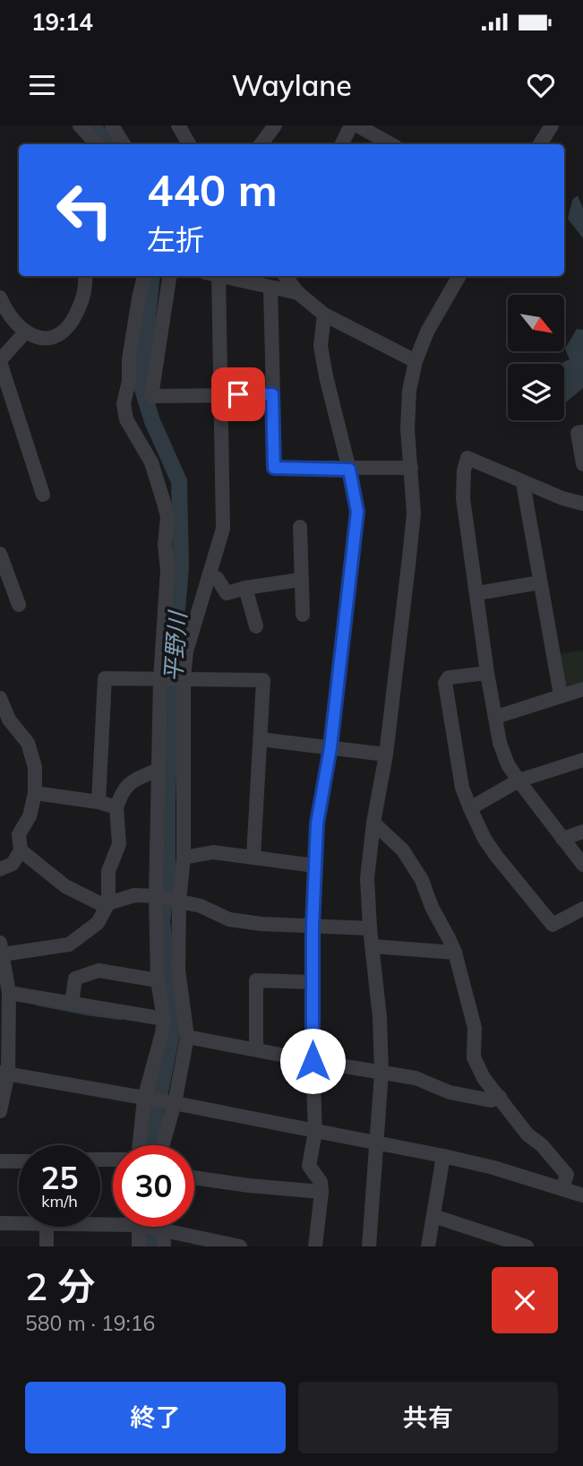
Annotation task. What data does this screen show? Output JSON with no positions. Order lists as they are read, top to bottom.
{
  "water": ["平野川"],
  "north": "bottom right",
  "page": {
    "status": "19:14",
    "header": "Waylane",
    "turn": ["440 m", "左折"],
    "speed": "25 km/h",
    "limit": "30",
    "heading": ["2 分", "580 m · 19:16"],
    "buttons": ["終了", "共有"]
  }
}
